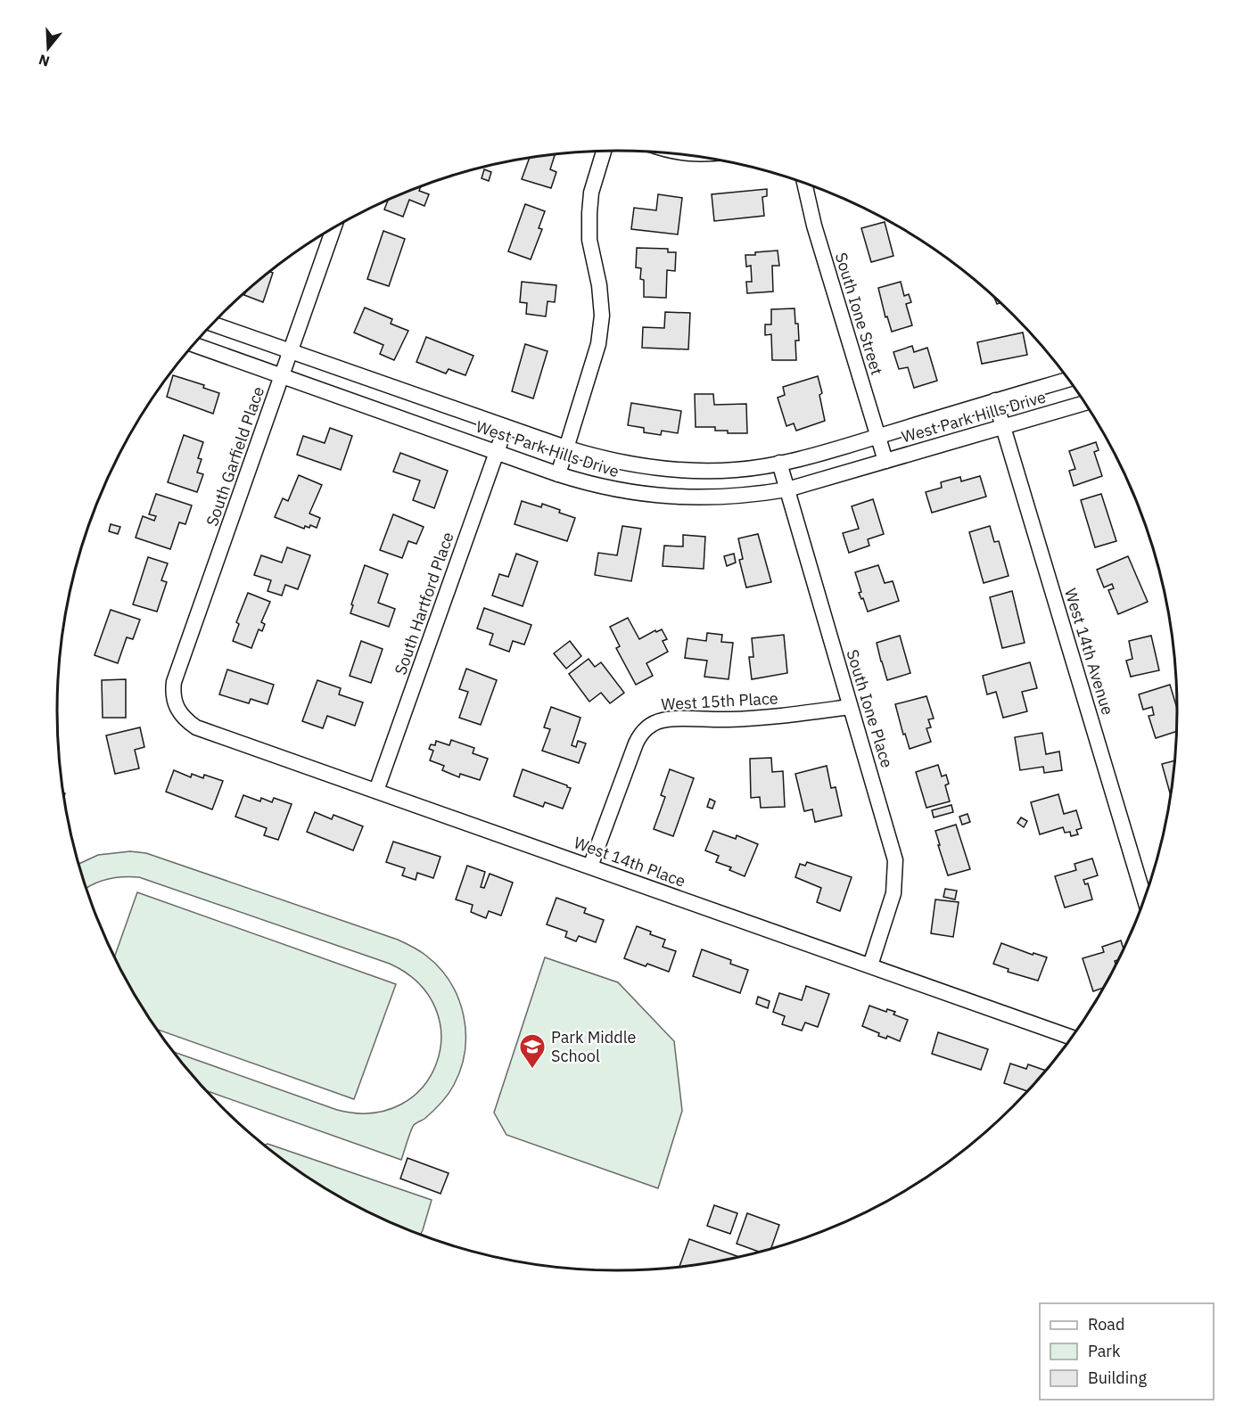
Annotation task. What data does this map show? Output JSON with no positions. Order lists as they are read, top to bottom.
{
  "streets": {
    "street": [
      "South Ione Street",
      "West Park Hills Drive",
      "South Garfield Place",
      "South Hartford Place",
      "West 14th Avenue",
      "West 15th Place",
      "South Ione Place",
      "West 14th Place"
    ]
  },
  "crossings": [
    ["South Ione Street", "West Park Hills Drive"],
    ["West Park Hills Drive", "South Garfield Place"],
    ["West Park Hills Drive", "South Hartford Place"],
    ["West Park Hills Drive", "West 14th Avenue"],
    ["West Park Hills Drive", "South Ione Place"],
    ["South Garfield Place", "West 14th Place"],
    ["South Hartford Place", "West 14th Place"],
    ["West 15th Place", "South Ione Place"],
    ["West 15th Place", "West 14th Place"],
    ["South Ione Place", "West 14th Place"]
  ],
  "places": {
    "school or university": ["Park Middle School"]
  },
  "legend": ["Road", "Park", "Building"],
  "north": "bottom"
}
